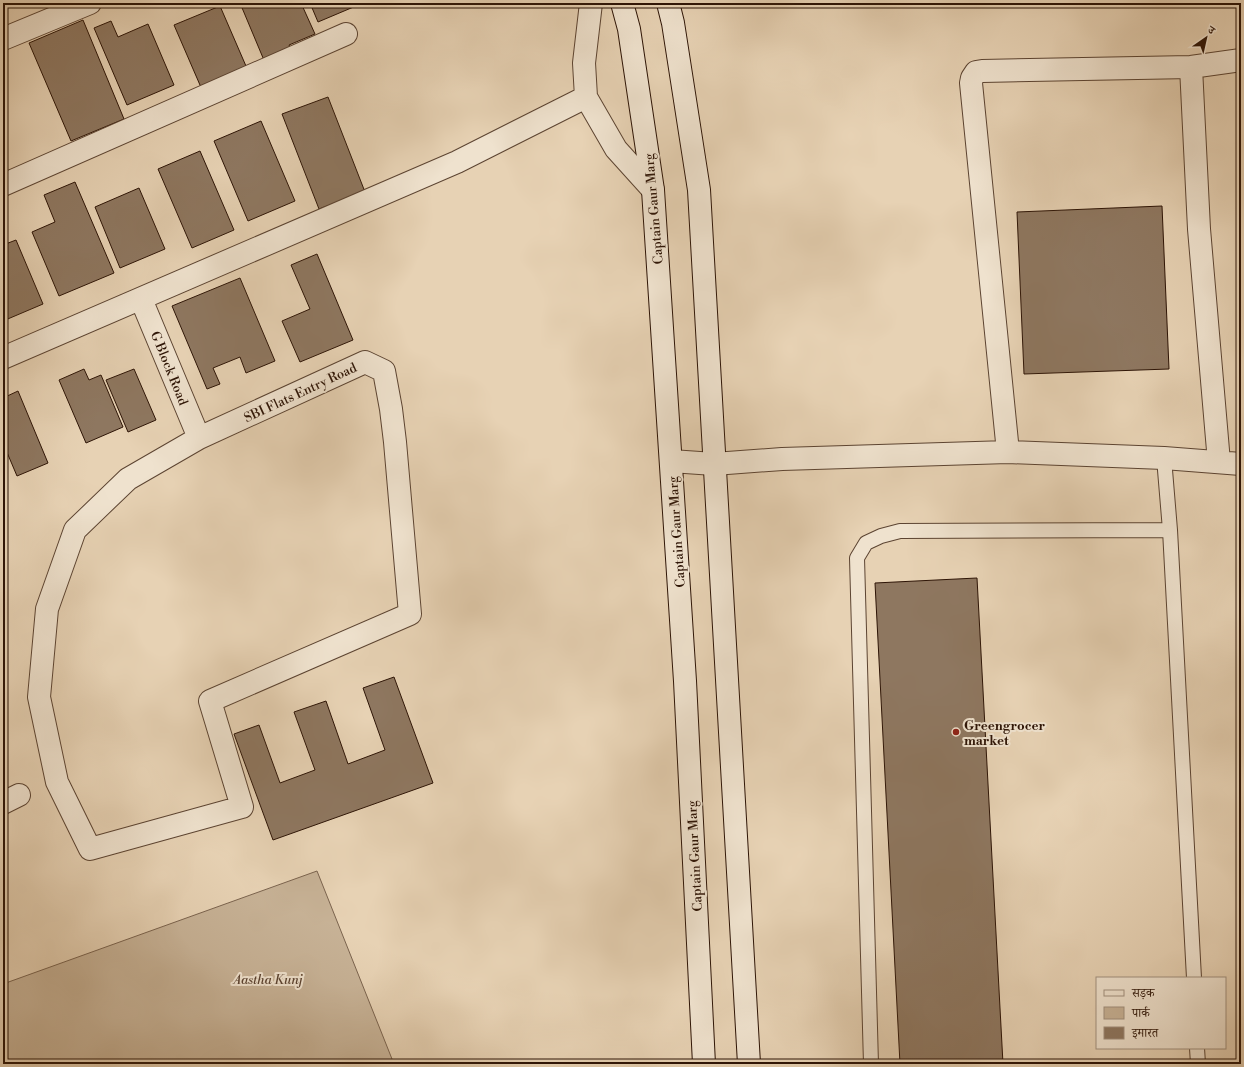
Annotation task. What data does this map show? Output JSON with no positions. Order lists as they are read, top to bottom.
{
  "streets": {
    "street": ["Captain Gaur Marg", "G Block Road", "SBI Flats Entry Road"]
  },
  "crossings": [
    ["G Block Road", "SBI Flats Entry Road"]
  ],
  "parks": ["Aastha Kunj"],
  "places": ["Greengrocer market"],
  "legend": ["सड़क", "पार्क", "इमारत"],
  "north": "top right"
}
